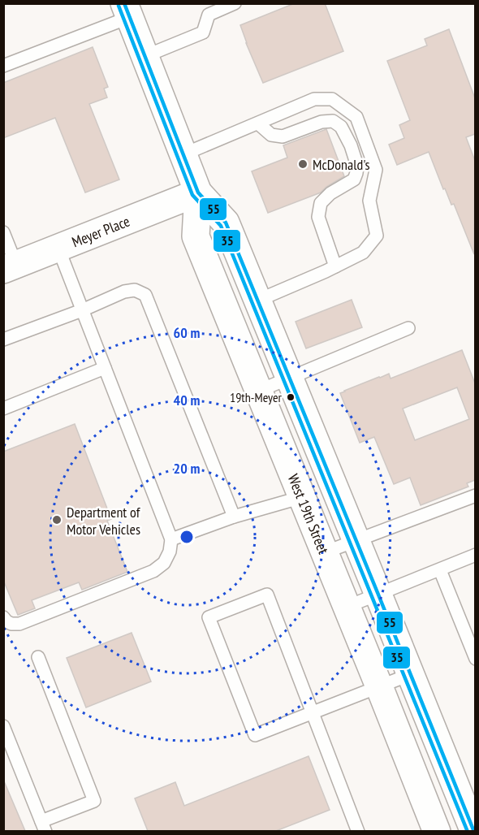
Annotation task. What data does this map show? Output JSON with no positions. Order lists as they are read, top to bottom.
{
  "streets": {
    "main road": ["Meyer Place", "West 19th Street"]
  },
  "crossings": [
    ["Meyer Place", "West 19th Street"]
  ],
  "places": ["McDonald's", "19th-Meyer", "Department of Motor Vehicles"],
  "lines": ["transit line 55", "transit line 35"],
  "rings": ["60 m", "40 m", "20 m"]
}
